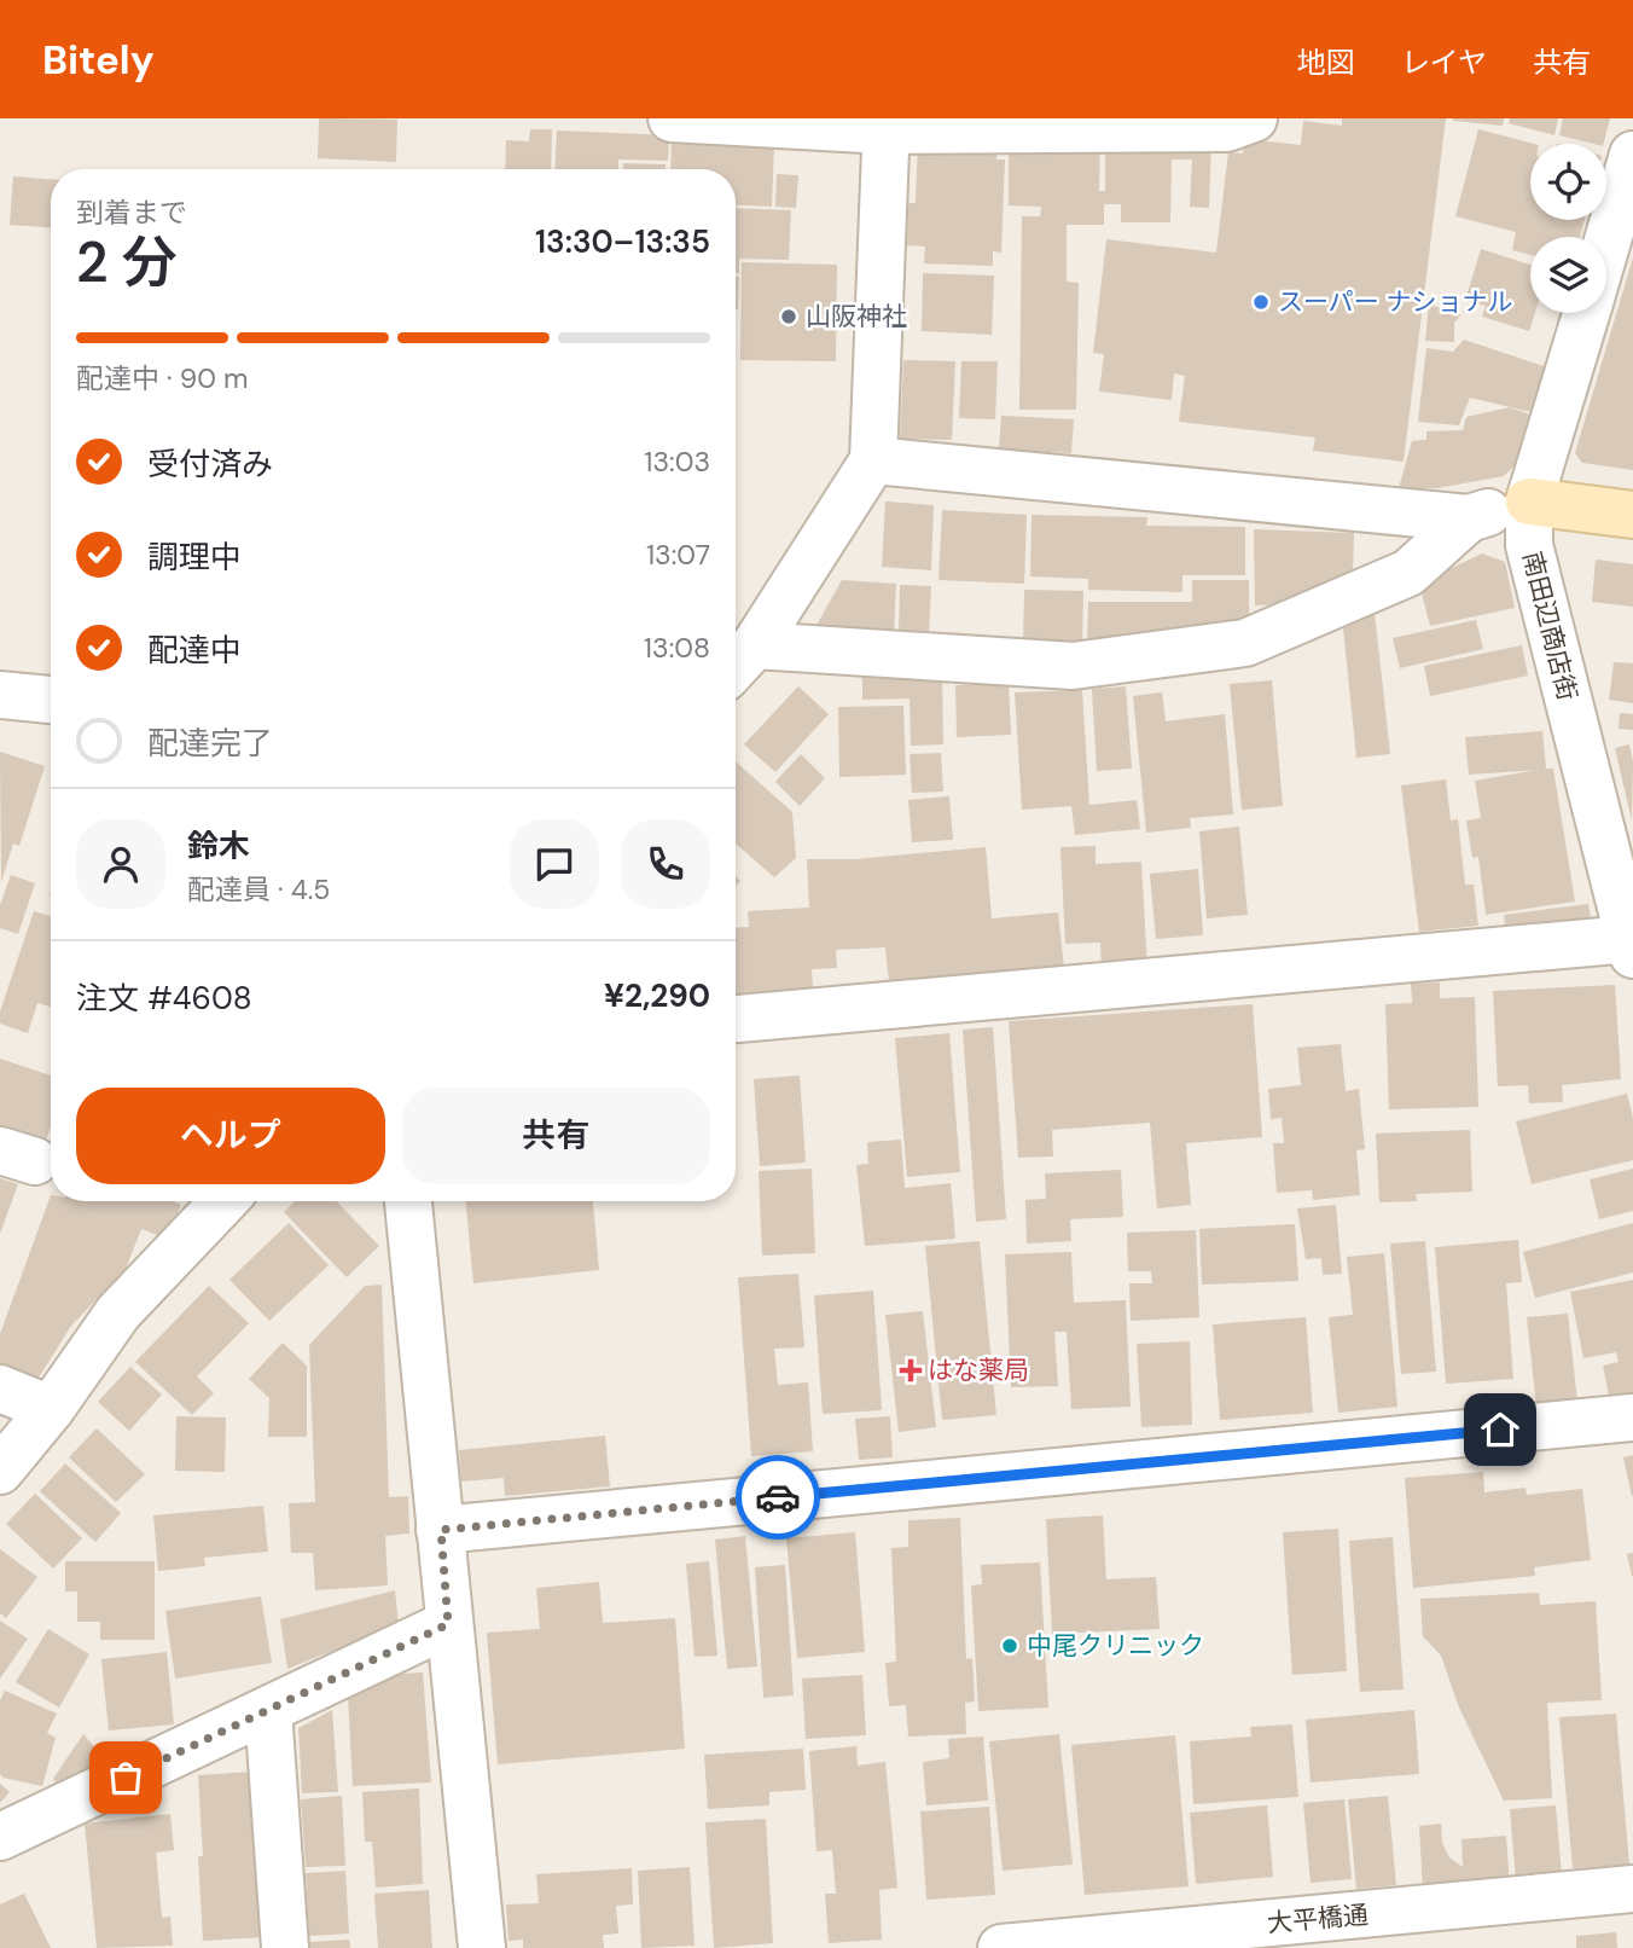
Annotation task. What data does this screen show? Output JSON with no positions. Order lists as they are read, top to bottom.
{
  "streets": {
    "street": ["南田辺商店街", "大平橋通"]
  },
  "places": {
    "other": ["スーパー ナショナル", "山阪神社", "中尾クリニック"],
    "health": ["はな薬局"]
  },
  "page": {
    "header": "Bitely",
    "nav": ["地図", "レイヤ", "共有"],
    "heading": ["2 分", "到着まで", "13:30–13:35"],
    "panel": [
      "鈴木",
      "配達員 · 4.5",
      "注文 #4608",
      "¥2,290"
    ],
    "bar": "配達中 · 90 m",
    "list": [
      ["受付済み", "13:03"],
      ["調理中", "13:07"],
      ["配達中", "13:08"],
      "配達完了"
    ],
    "buttons": ["ヘルプ", "共有"]
  }
}
